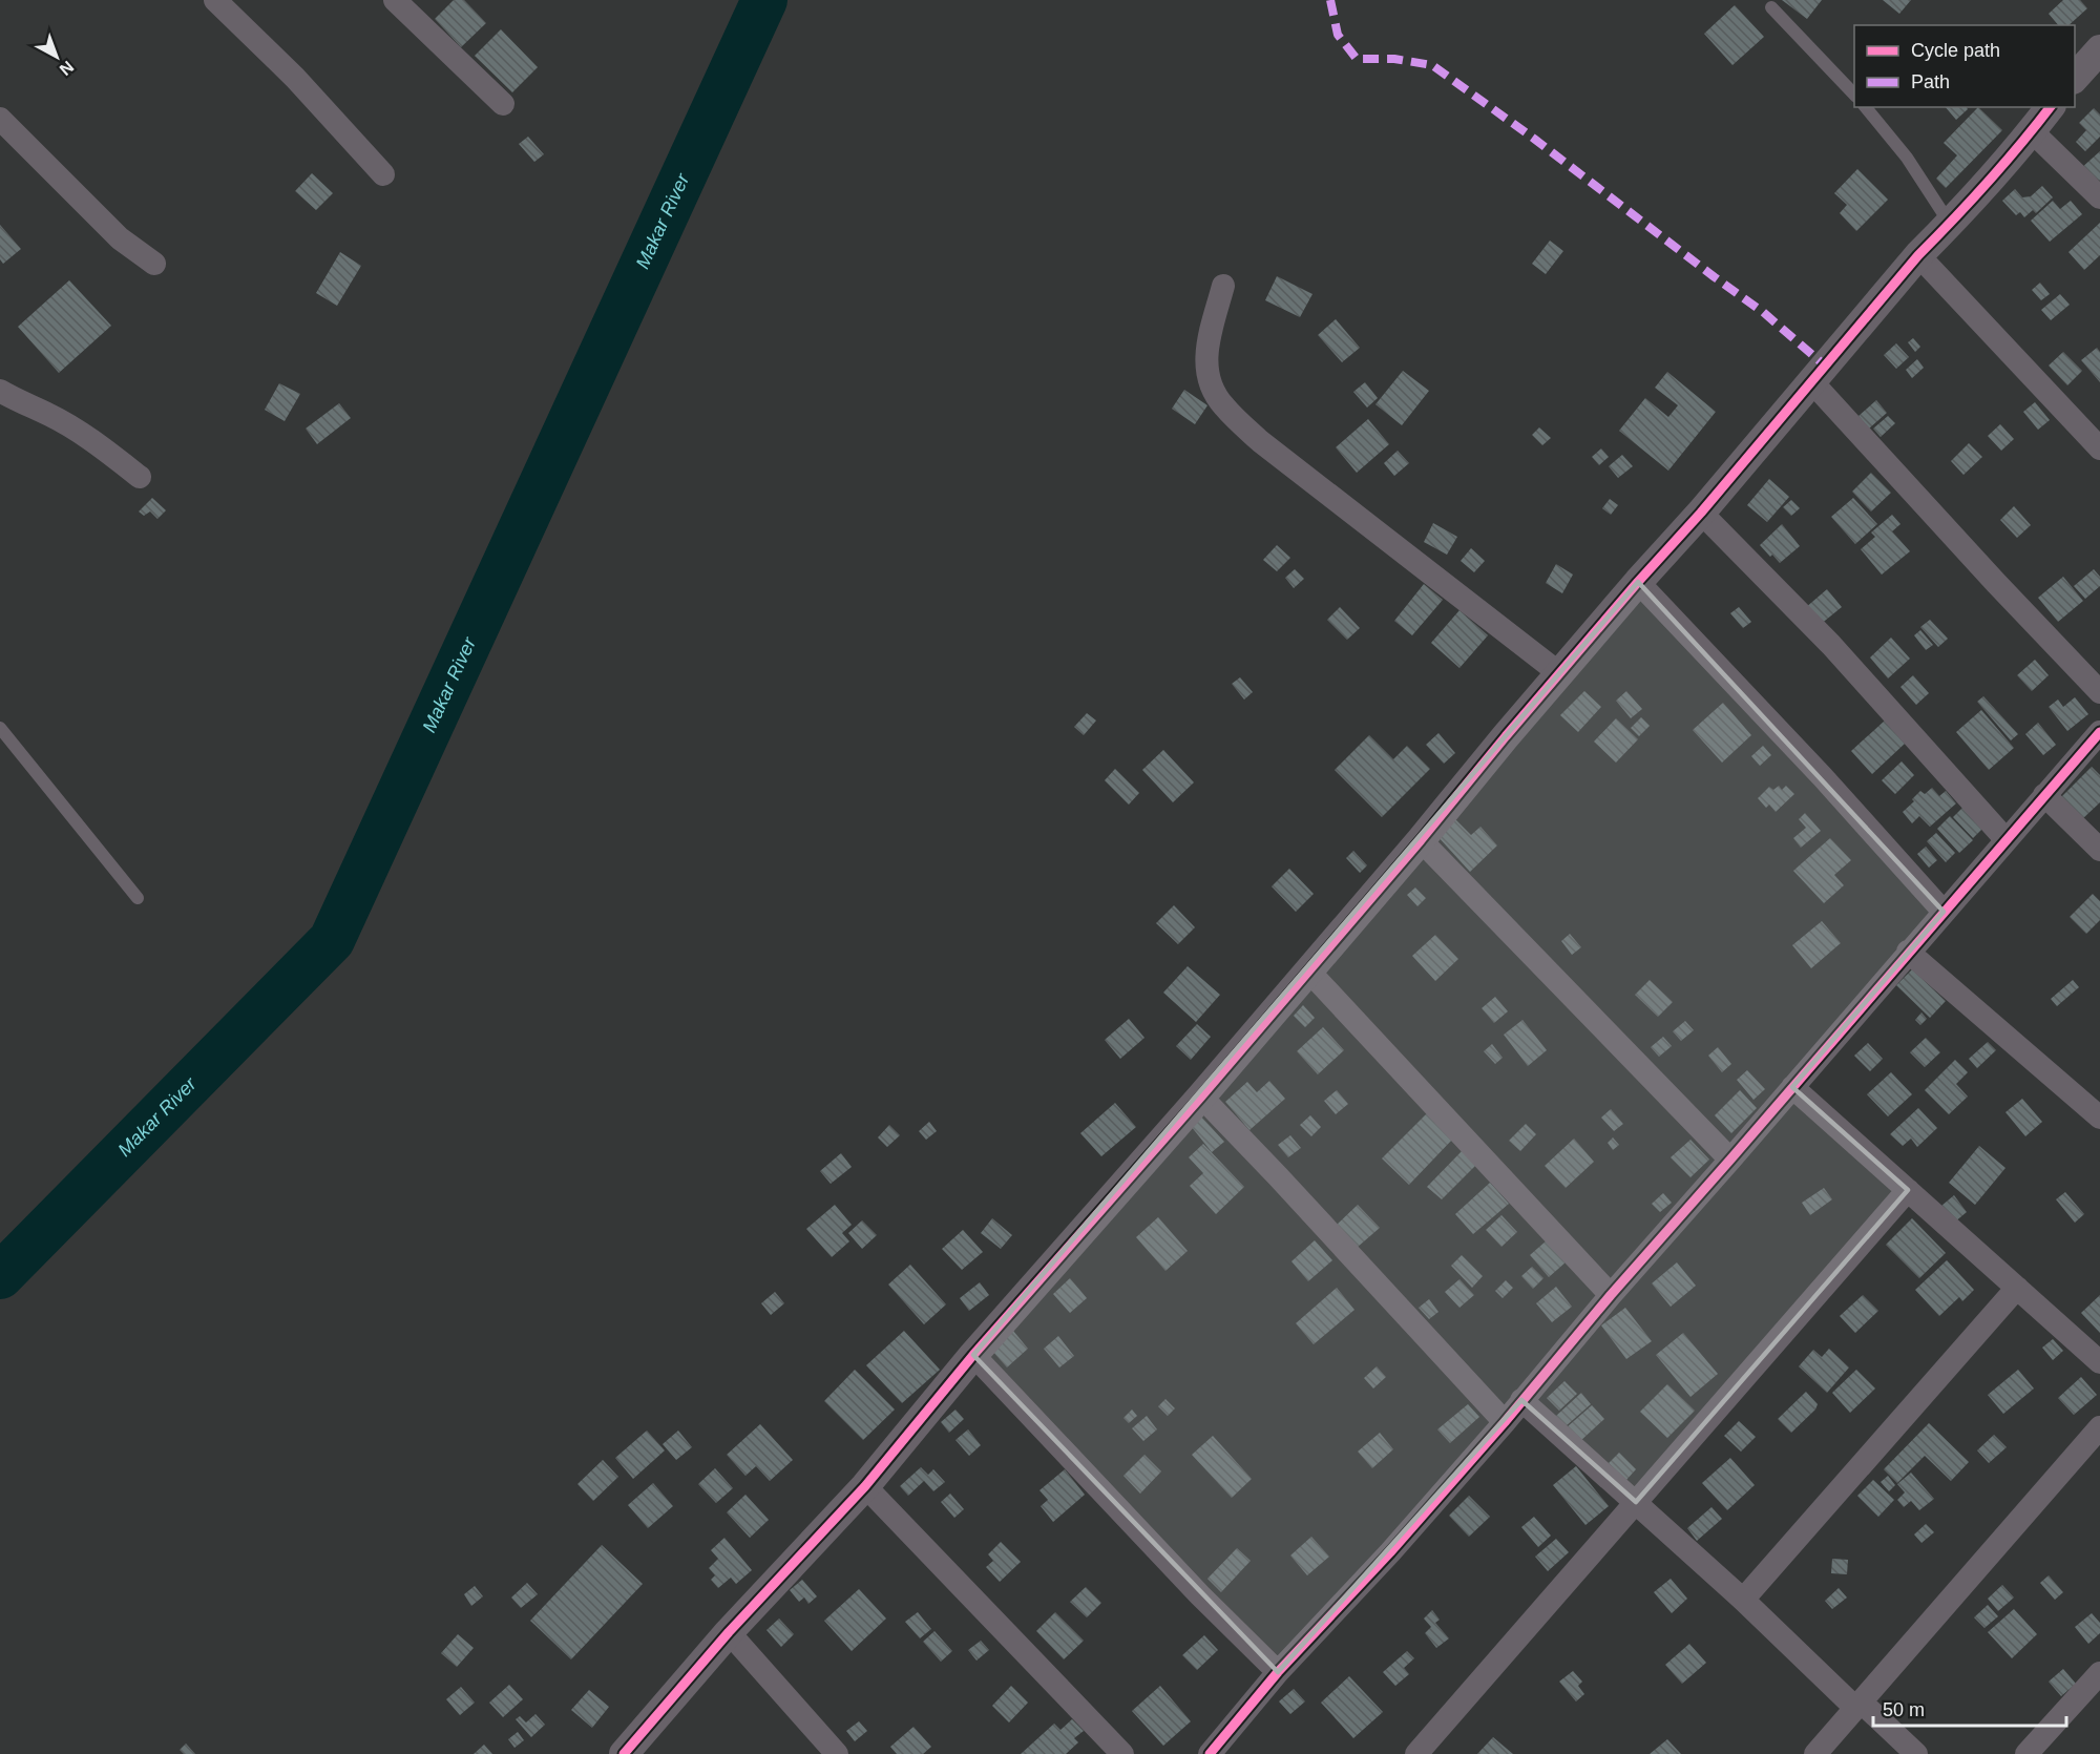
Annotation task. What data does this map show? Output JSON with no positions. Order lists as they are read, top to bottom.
{
  "water": ["Makar River"],
  "legend": ["Cycle path", "Path"],
  "scale_bar": "50 m",
  "north": "bottom right"
}
